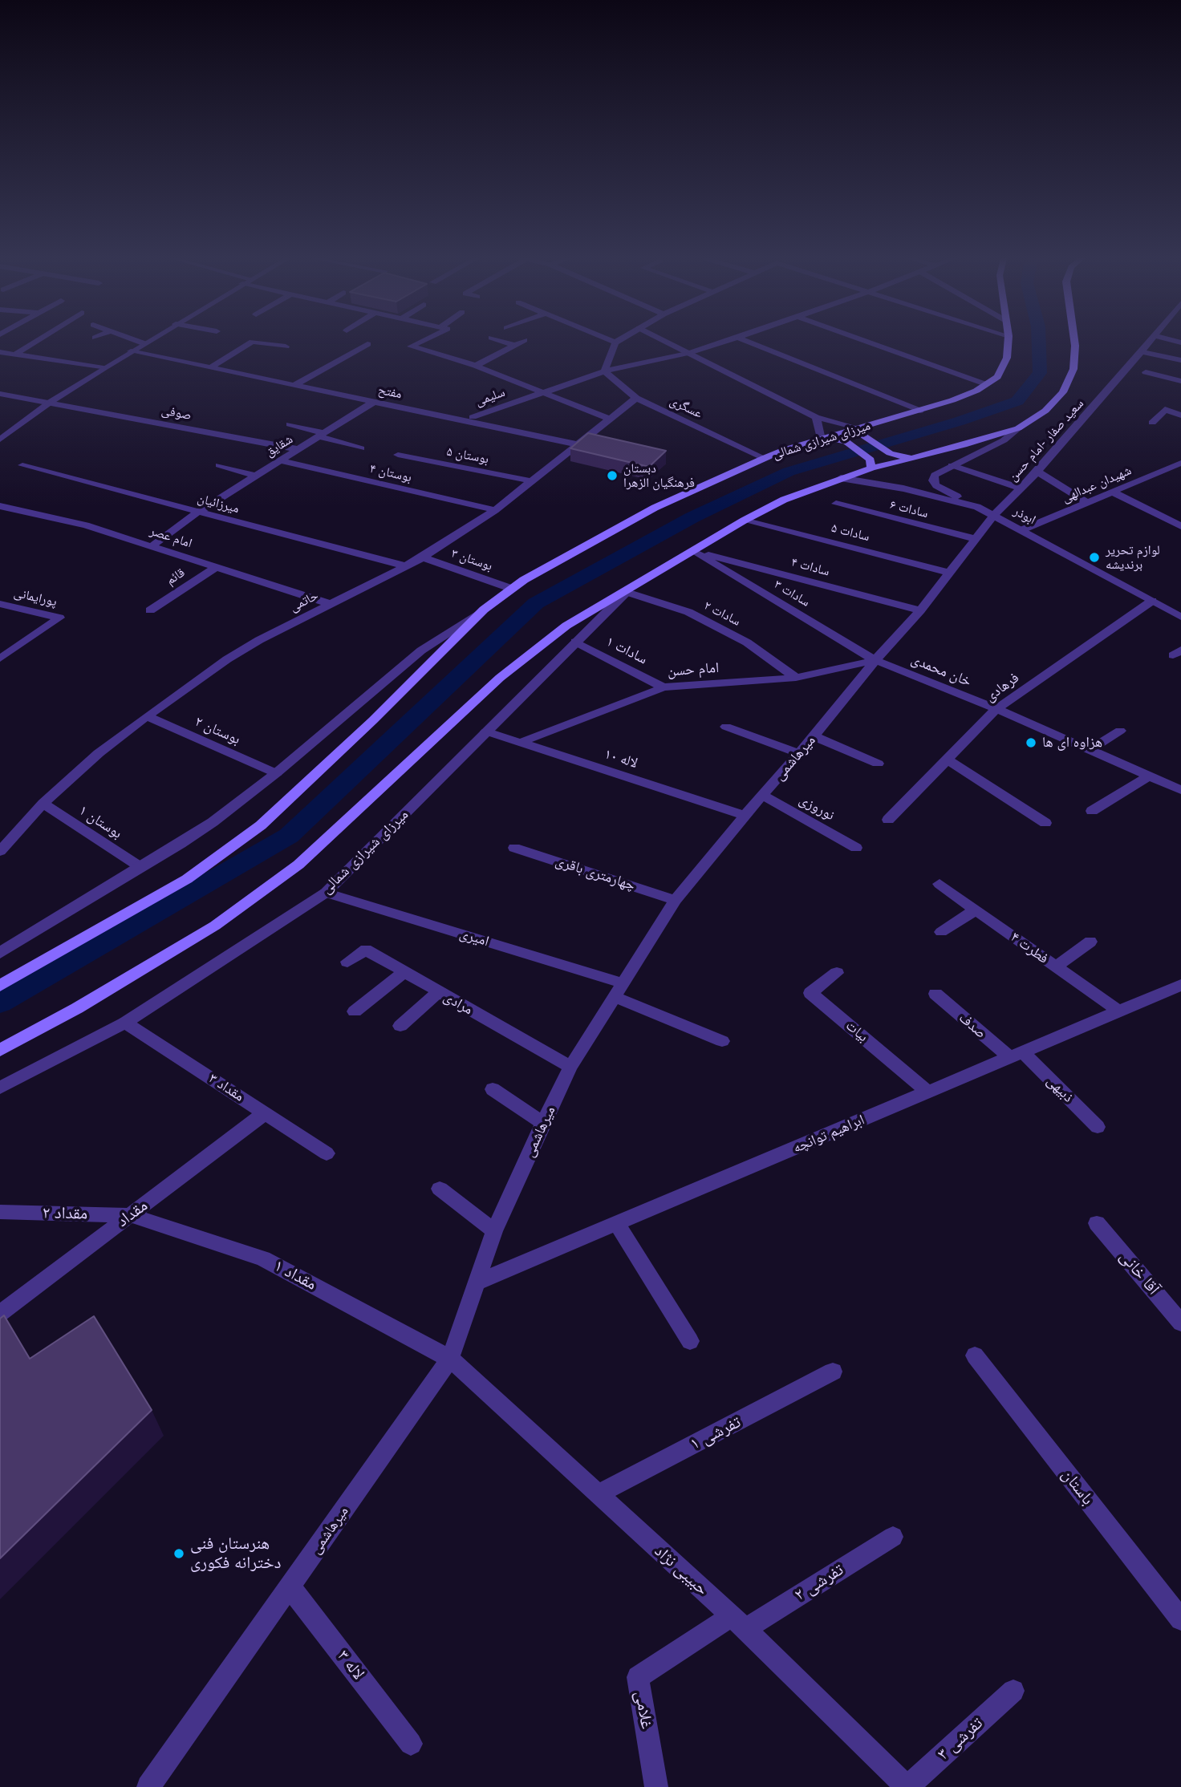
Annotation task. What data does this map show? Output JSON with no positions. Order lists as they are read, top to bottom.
{
  "streets": {
    "main road": ["میرزای شیرازی شمالی"],
    "street": [
      "مفتح",
      "سلیمی",
      "عسگری",
      "صوفی",
      "سعید صفار -امام حسن",
      "شقایق",
      "بوستان ۵",
      "بوستان ۴",
      "شهیدان عبدالهی",
      "میرزائیان",
      "سادات ۶",
      "ابوذر",
      "سادات ۵",
      "امام عصر",
      "بوستان ۳",
      "سادات ۴",
      "قائم",
      "سادات ۳",
      "پورایمانی",
      "حاتمی",
      "سادات ۲",
      "سادات ۱",
      "امام حسن",
      "خان محمدی",
      "فرهادی",
      "بوستان ۲",
      "میرهاشمی",
      "لاله ۱۰",
      "نوروزی",
      "بوستان ۱",
      "چهارمتری باقری",
      "امیری",
      "فطرت ۴",
      "مرادی",
      "صدف",
      "بیات",
      "مقداد ۳",
      "ذبیهی",
      "ابراهیم توانچه",
      "مقداد ۲",
      "مقداد",
      "آقا خانی",
      "مقداد ۱",
      "تفرشی ۱",
      "باستان",
      "حبیبی نژاد",
      "تفرشی ۲",
      "لاله ۳",
      "غلامی",
      "تفرشی ۳"
    ]
  },
  "crossings": [
    ["مفتح", "شقایق"],
    ["مفتح", "حاتمی"],
    ["سلیمی", "عسگری"],
    ["عسگری", "میرزای شیرازی شمالی"],
    ["عسگری", "حاتمی"],
    ["صوفی", "شقایق"],
    ["میرزای شیرازی شمالی", "ابوذر"],
    ["میرزای شیرازی شمالی", "سادات ۵"],
    ["میرزای شیرازی شمالی", "بوستان ۳"],
    ["میرزای شیرازی شمالی", "سادات ۴"],
    ["میرزای شیرازی شمالی", "سادات ۳"],
    ["میرزای شیرازی شمالی", "سادات ۲"],
    ["میرزای شیرازی شمالی", "سادات ۱"],
    ["میرزای شیرازی شمالی", "بوستان ۲"],
    ["میرزای شیرازی شمالی", "لاله ۱۰"],
    ["میرزای شیرازی شمالی", "بوستان ۱"],
    ["میرزای شیرازی شمالی", "امیری"],
    ["میرزای شیرازی شمالی", "مقداد ۳"],
    ["سعید صفار -امام حسن", "ابوذر"],
    ["سعید صفار -امام حسن", "میرهاشمی"],
    ["شقایق", "بوستان ۴"],
    ["شقایق", "میرزائیان"],
    ["شقایق", "امام عصر"],
    ["بوستان ۵", "حاتمی"],
    ["بوستان ۴", "حاتمی"],
    ["شهیدان عبدالهی", "ابوذر"],
    ["میرزائیان", "حاتمی"],
    ["سادات ۶", "میرهاشمی"],
    ["ابوذر", "فرهادی"],
    ["ابوذر", "میرهاشمی"],
    ["سادات ۵", "میرهاشمی"],
    ["امام عصر", "قائم"],
    ["امام عصر", "حاتمی"],
    ["بوستان ۳", "حاتمی"],
    ["سادات ۴", "سادات ۳"],
    ["سادات ۴", "میرهاشمی"],
    ["سادات ۳", "امام حسن"],
    ["سادات ۳", "خان محمدی"],
    ["سادات ۳", "میرهاشمی"],
    ["حاتمی", "بوستان ۲"],
    ["حاتمی", "بوستان ۱"],
    ["سادات ۲", "امام حسن"],
    ["سادات ۱", "امام حسن"],
    ["امام حسن", "خان محمدی"],
    ["امام حسن", "میرهاشمی"],
    ["امام حسن", "لاله ۱۰"],
    ["خان محمدی", "فرهادی"],
    ["خان محمدی", "میرهاشمی"],
    ["میرهاشمی", "لاله ۱۰"],
    ["میرهاشمی", "نوروزی"],
    ["میرهاشمی", "چهارمتری باقری"],
    ["میرهاشمی", "امیری"],
    ["میرهاشمی", "مرادی"],
    ["میرهاشمی", "ابراهیم توانچه"],
    ["میرهاشمی", "مقداد ۱"],
    ["میرهاشمی", "حبیبی نژاد"],
    ["میرهاشمی", "لاله ۳"],
    ["فطرت ۴", "ابراهیم توانچه"],
    ["صدف", "ذبیهی"],
    ["صدف", "ابراهیم توانچه"],
    ["بیات", "ابراهیم توانچه"],
    ["مقداد ۳", "مقداد"],
    ["ذبیهی", "ابراهیم توانچه"],
    ["مقداد ۲", "مقداد"],
    ["مقداد ۲", "مقداد ۱"],
    ["مقداد", "مقداد ۱"],
    ["مقداد ۱", "حبیبی نژاد"],
    ["تفرشی ۱", "حبیبی نژاد"],
    ["حبیبی نژاد", "تفرشی ۲"],
    ["حبیبی نژاد", "غلامی"],
    ["حبیبی نژاد", "تفرشی ۳"],
    ["تفرشی ۲", "غلامی"]
  ],
  "places": [
    "دبستان فرهنگیان الزهرا",
    "لوازم تحریر برندیشه",
    "هزاوه ای ها",
    "هنرستان فنی دخترانه فکوری"
  ]
}
